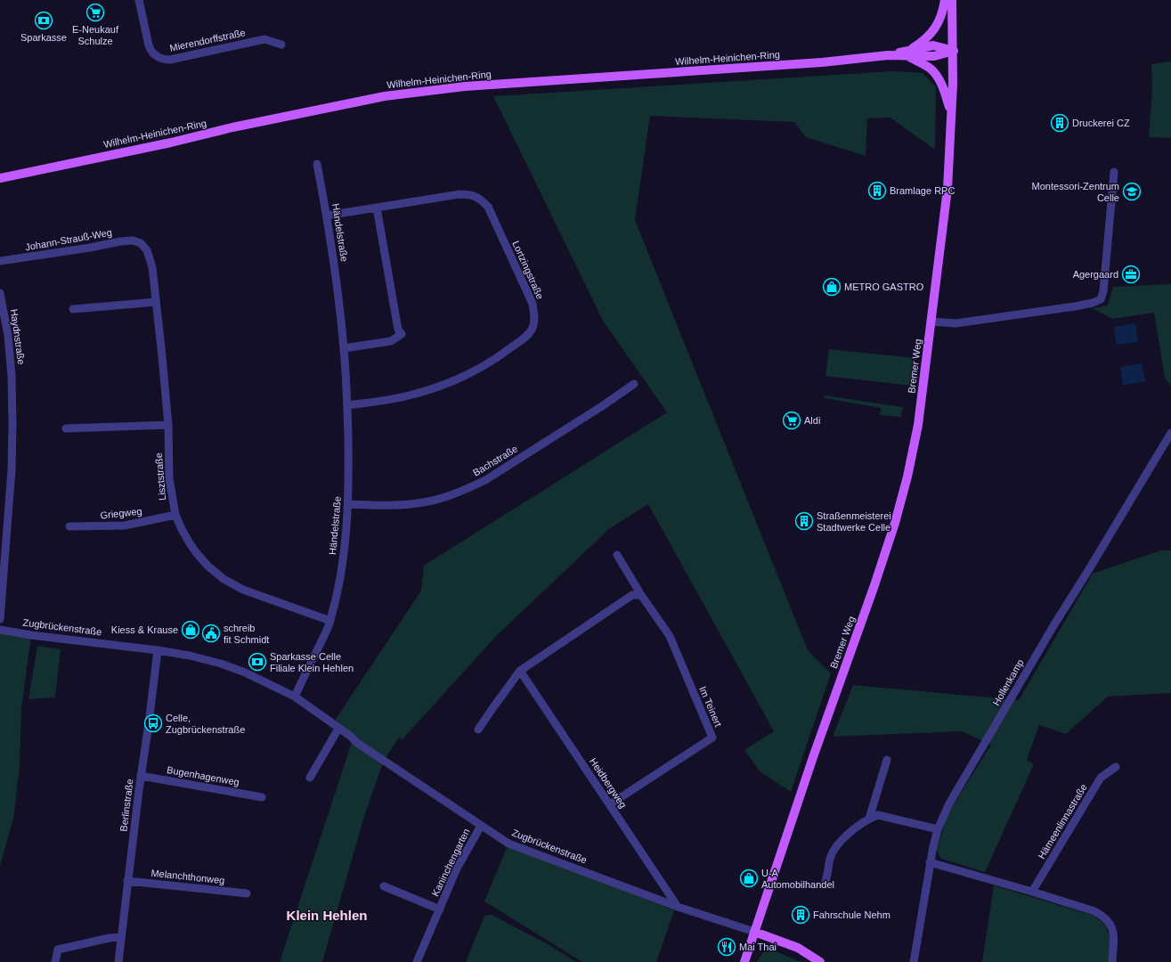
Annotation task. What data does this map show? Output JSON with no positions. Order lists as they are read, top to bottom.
{
  "streets": {
    "main road": ["Wilhelm-Heinichen-Ring", "Bremer Weg"],
    "street": [
      "Mierendorffstraße",
      "Händelstraße",
      "Johann-Strauß-Weg",
      "Lortzingstraße",
      "Haydnstraße",
      "Bachstraße",
      "Lisztstraße",
      "Griegweg",
      "Zugbrückenstraße",
      "Hollenkamp",
      "Im Teinert",
      "Bugenhagenweg",
      "Heidbergweg",
      "Berlinstraße",
      "Hämeenlinnastraße",
      "Kaninchengarten",
      "Melanchthonweg"
    ]
  },
  "crossings": [
    ["Wilhelm-Heinichen-Ring", "Bremer Weg"],
    ["Händelstraße", "Lortzingstraße"],
    ["Händelstraße", "Bachstraße"],
    ["Händelstraße", "Lisztstraße"],
    ["Händelstraße", "Zugbrückenstraße"],
    ["Johann-Strauß-Weg", "Lisztstraße"],
    ["Bremer Weg", "Zugbrückenstraße"],
    ["Lisztstraße", "Griegweg"],
    ["Zugbrückenstraße", "Heidbergweg"],
    ["Zugbrückenstraße", "Berlinstraße"],
    ["Zugbrückenstraße", "Kaninchengarten"],
    ["Im Teinert", "Heidbergweg"],
    ["Bugenhagenweg", "Berlinstraße"],
    ["Berlinstraße", "Melanchthonweg"]
  ],
  "districts": ["Klein Hehlen"],
  "places": {
    "supermarket": ["E-Neukauf Schulze", "Aldi"],
    "bank": ["Sparkasse", "Sparkasse Celle Filiale Klein Hehlen"],
    "building": [
      "Druckerei CZ",
      "Bramlage RPC",
      "Straßenmeisterei Stadtwerke Celle",
      "Fahrschule Nehm"
    ],
    "school or university": ["Montessori-Zentrum Celle"],
    "office": ["Agergaard"],
    "shop": ["METRO GASTRO", "Kiess & Krause", "U-A Automobilhandel"],
    "public building": ["schreib fit Schmidt"],
    "bus stop": ["Celle, Zugbrückenstraße"],
    "restaurant": ["Mai Thai"]
  }
}
